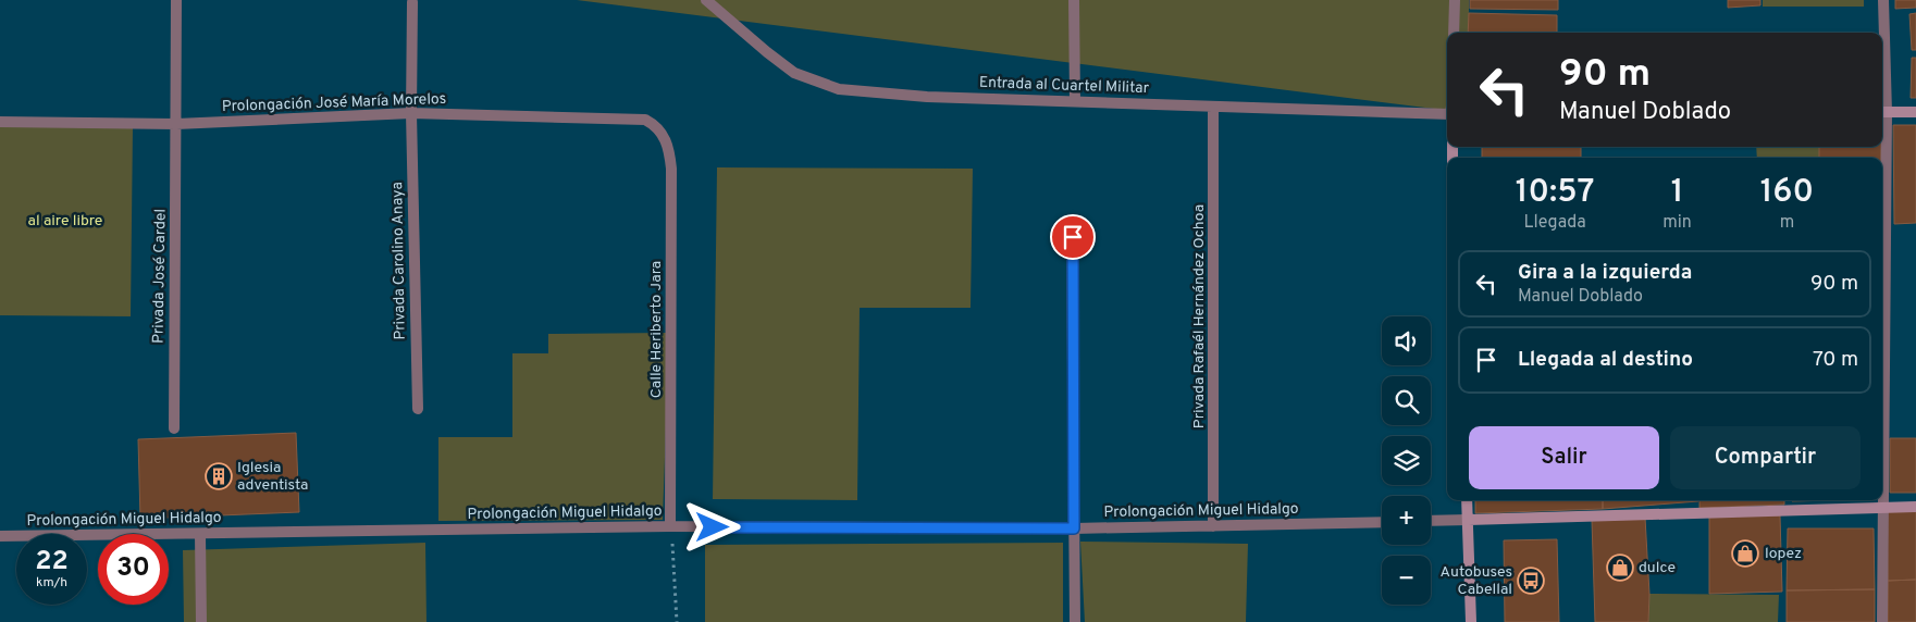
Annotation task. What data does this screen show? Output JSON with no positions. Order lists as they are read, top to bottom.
{
  "streets": {
    "street": [
      "Entrada al Cuartel Militar",
      "Prolongación José María Morelos",
      "Privada Carolino Anaya",
      "Privada José Cardel",
      "Privada Rafaél Hernández Ochoa",
      "Calle Heriberto Jara",
      "Prolongación Miguel Hidalgo"
    ]
  },
  "crossings": [
    ["Entrada al Cuartel Militar", "Privada Rafaél Hernández Ochoa"],
    ["Prolongación José María Morelos", "Privada Carolino Anaya"],
    ["Prolongación José María Morelos", "Privada José Cardel"],
    ["Prolongación José María Morelos", "Calle Heriberto Jara"],
    ["Privada Rafaél Hernández Ochoa", "Prolongación Miguel Hidalgo"],
    ["Calle Heriberto Jara", "Prolongación Miguel Hidalgo"]
  ],
  "parks": ["al aire libre"],
  "places": {
    "building": ["Iglesia adventista"],
    "shop": ["lopez", "dulce"],
    "bus stop": ["Autobuses Cabellal"]
  },
  "page": {
    "turn": ["90 m", "Manuel Doblado"],
    "eta": [
      "10:57",
      "Llegada",
      "1",
      "min",
      "160",
      "m"
    ],
    "list": [
      {
        "name": "Gira a la izquierda",
        "note": "Manuel Doblado",
        "value": "90 m"
      },
      {
        "name": "Llegada al destino",
        "value": "70 m"
      }
    ],
    "map_buttons": ["+", "−"],
    "buttons": ["Salir", "Compartir"],
    "speed": "22 km/h",
    "limit": "30"
  }
}
